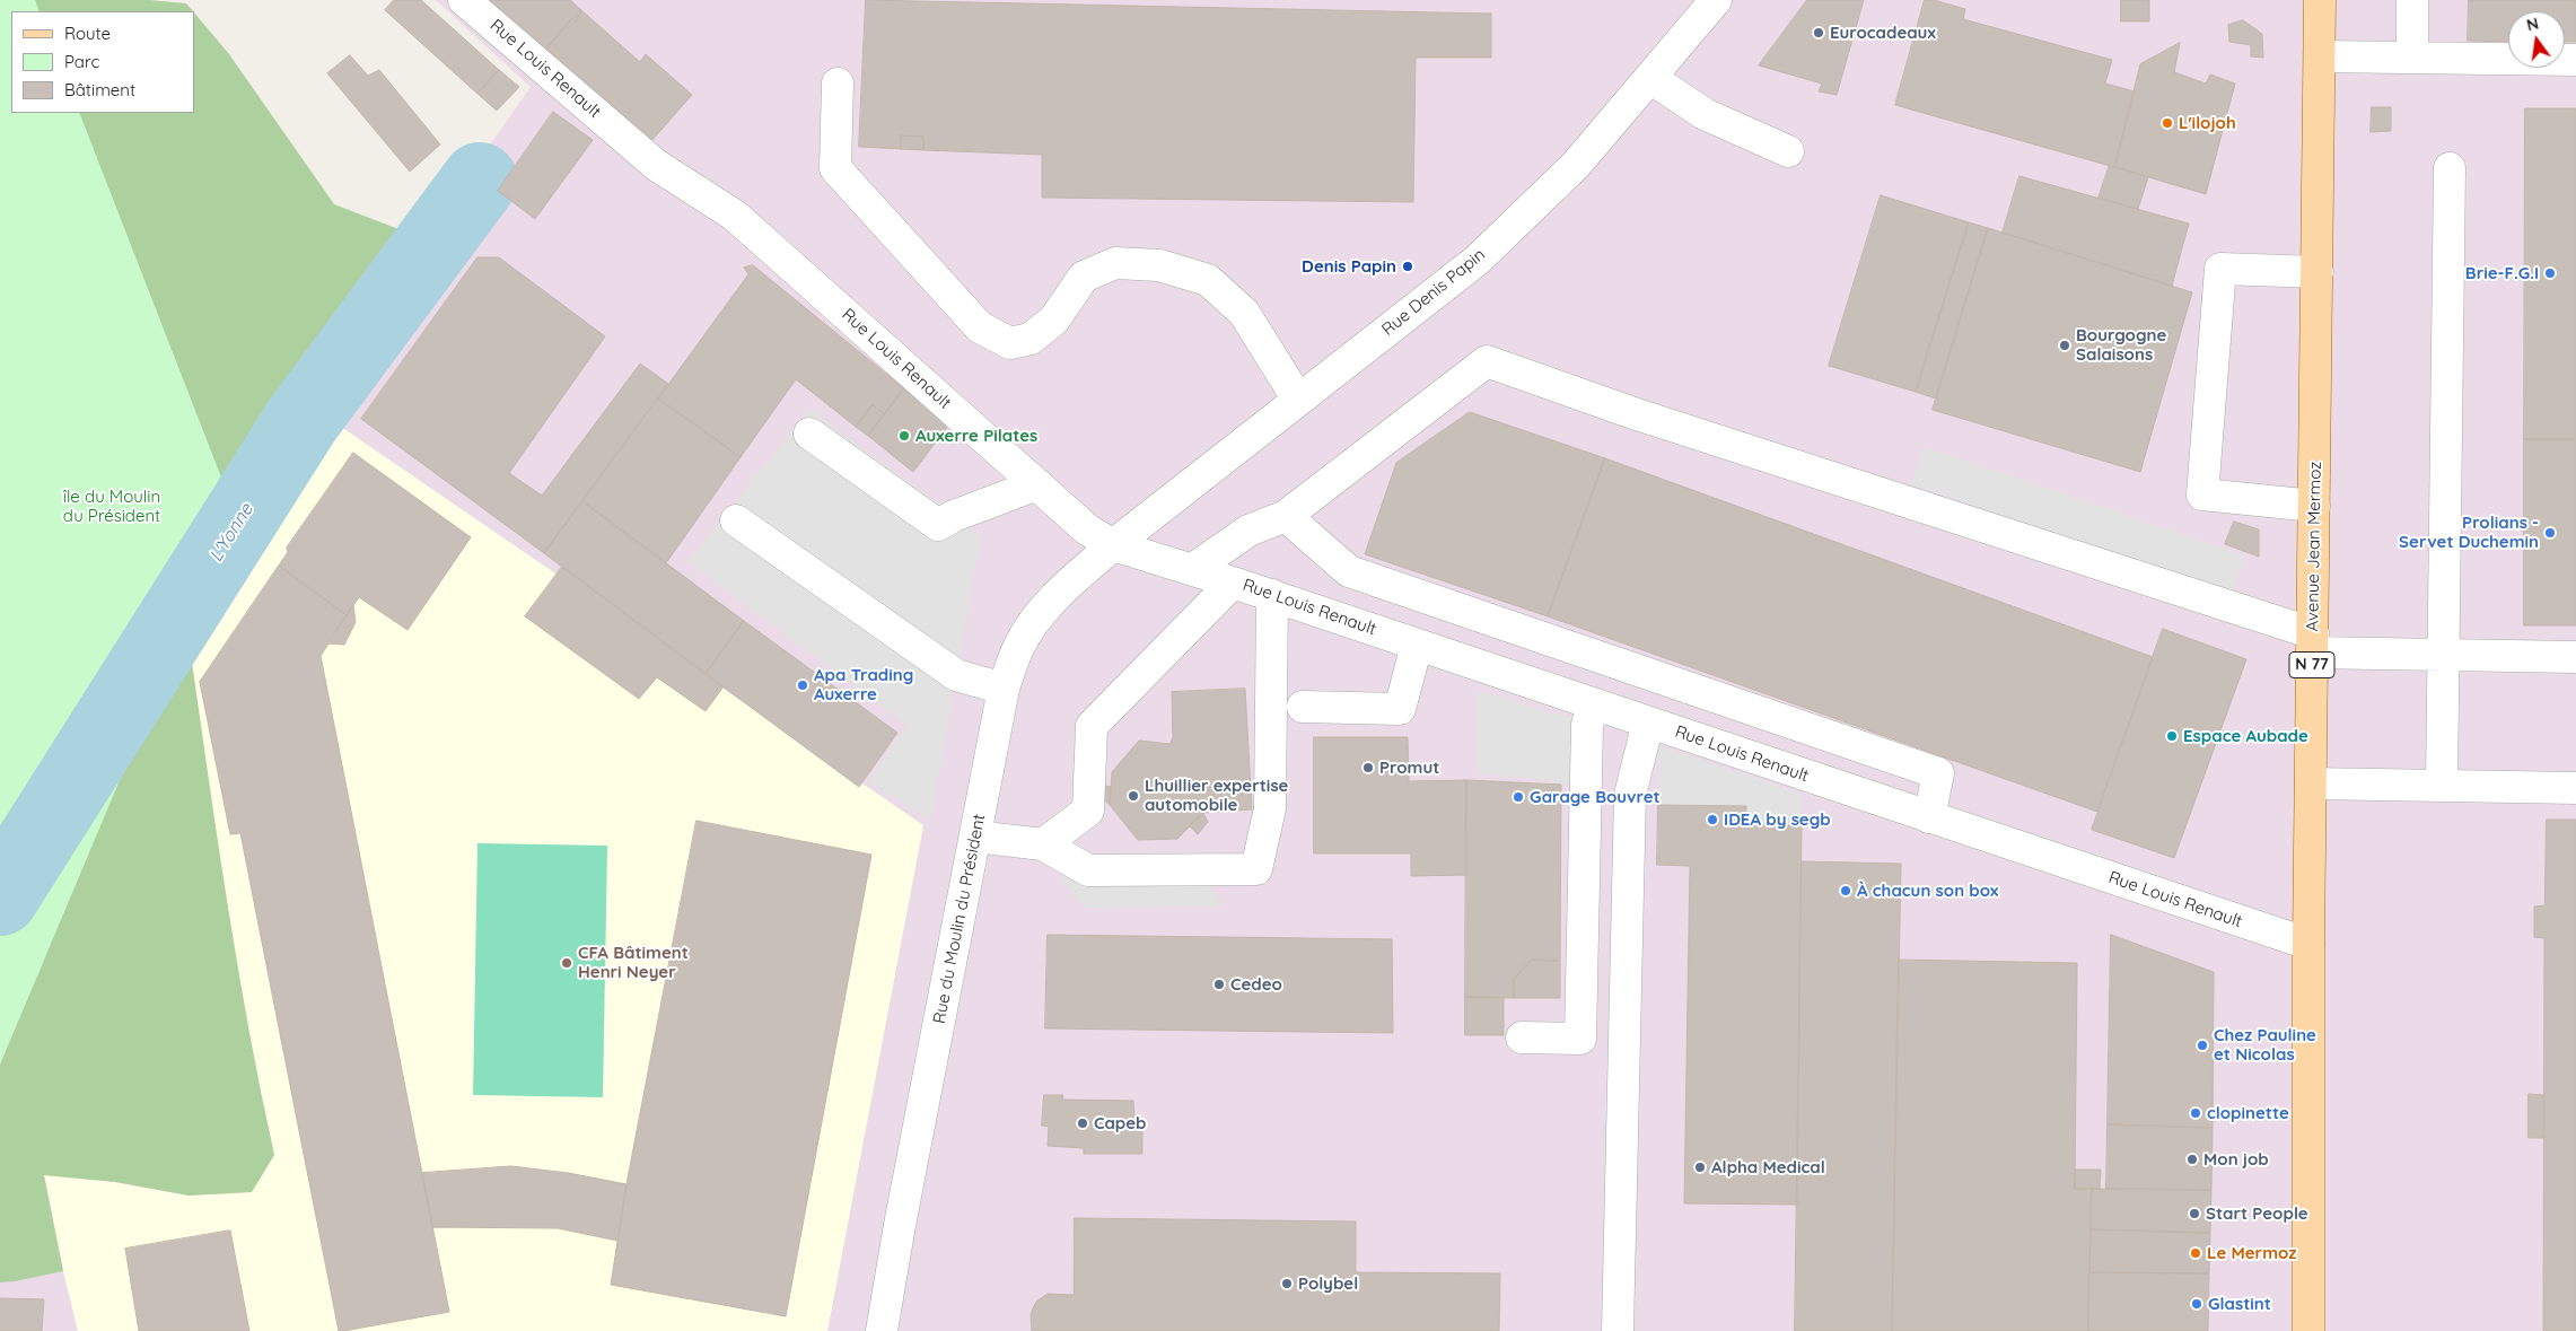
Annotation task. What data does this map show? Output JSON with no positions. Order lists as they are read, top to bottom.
{
  "streets": {
    "main road": ["Avenue Jean Mermoz", "N 77"],
    "street": ["Rue Louis Renault", "Rue Denis Papin", "Rue du Moulin du Président"]
  },
  "crossings": [
    ["Rue Louis Renault", "Rue Denis Papin"],
    ["Rue Louis Renault", "Avenue Jean Mermoz"],
    ["Rue Louis Renault", "Rue du Moulin du Président"],
    ["Rue Denis Papin", "Rue du Moulin du Président"]
  ],
  "water": ["L'Yonne"],
  "parks": ["île du Moulin du Président"],
  "places": [
    "Eurocadeaux",
    "L'ilojoh",
    "Denis Papin",
    "Brie-F.G.I",
    "Bourgogne Salaisons",
    "Auxerre Pilates",
    "Prolians - Servet Duchemin",
    "Apa Trading Auxerre",
    "Espace Aubade",
    "Promut",
    "Lhuillier expertise automobile",
    "Garage Bouvret",
    "IDEA by segb",
    "À chacun son box",
    "CFA Bâtiment Henri Neyer",
    "Cedeo",
    "Chez Pauline et Nicolas",
    "clopinette",
    "Capeb",
    "Mon job",
    "Alpha Medical",
    "Start People",
    "Le Mermoz",
    "Polybel",
    "Glastint"
  ],
  "legend": ["Route", "Parc", "Bâtiment"],
  "north": "top"
}
